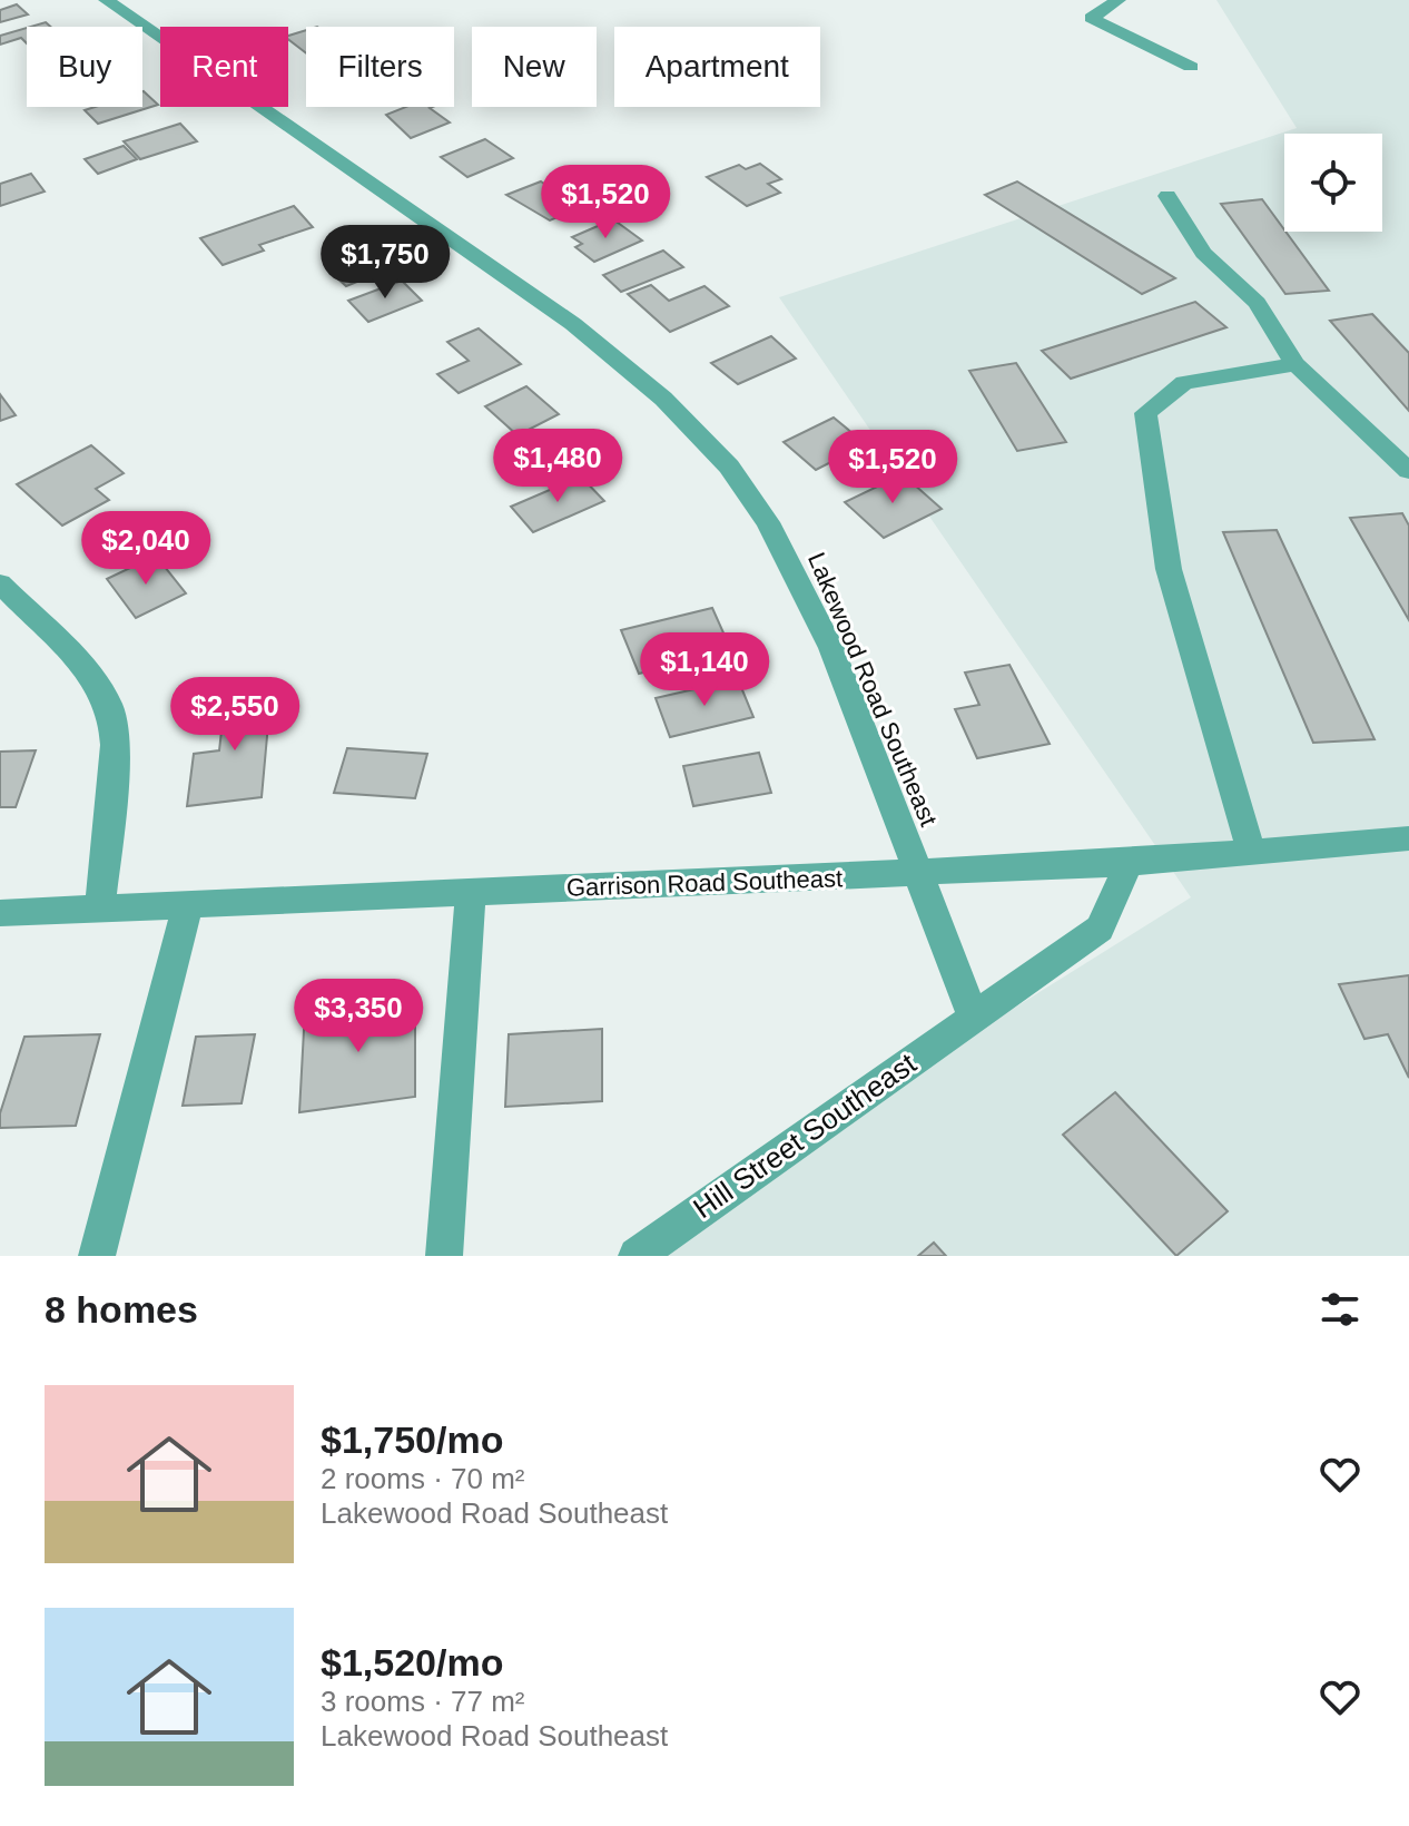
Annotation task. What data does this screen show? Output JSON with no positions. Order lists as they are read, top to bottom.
{
  "streets": {
    "street": ["Lakewood Road Southeast", "Garrison Road Southeast", "Hill Street Southeast"]
  },
  "crossings": [
    ["Lakewood Road Southeast", "Garrison Road Southeast"],
    ["Garrison Road Southeast", "Hill Street Southeast"]
  ],
  "page": {
    "chip": [
      "Buy",
      "Rent",
      "Filters",
      "New",
      "Apartment"
    ],
    "price": [
      "$1,520",
      "$1,750",
      "$1,480",
      "$1,520",
      "$2,040",
      "$1,140",
      "$2,550",
      "$3,350"
    ],
    "heading": "8 homes",
    "list": [
      {
        "name": "$1,750/mo",
        "note": "2 rooms · 70 m² · Lakewood Road Southeast"
      },
      {
        "name": "$1,520/mo",
        "note": "3 rooms · 77 m² · Lakewood Road Southeast"
      }
    ]
  }
}
